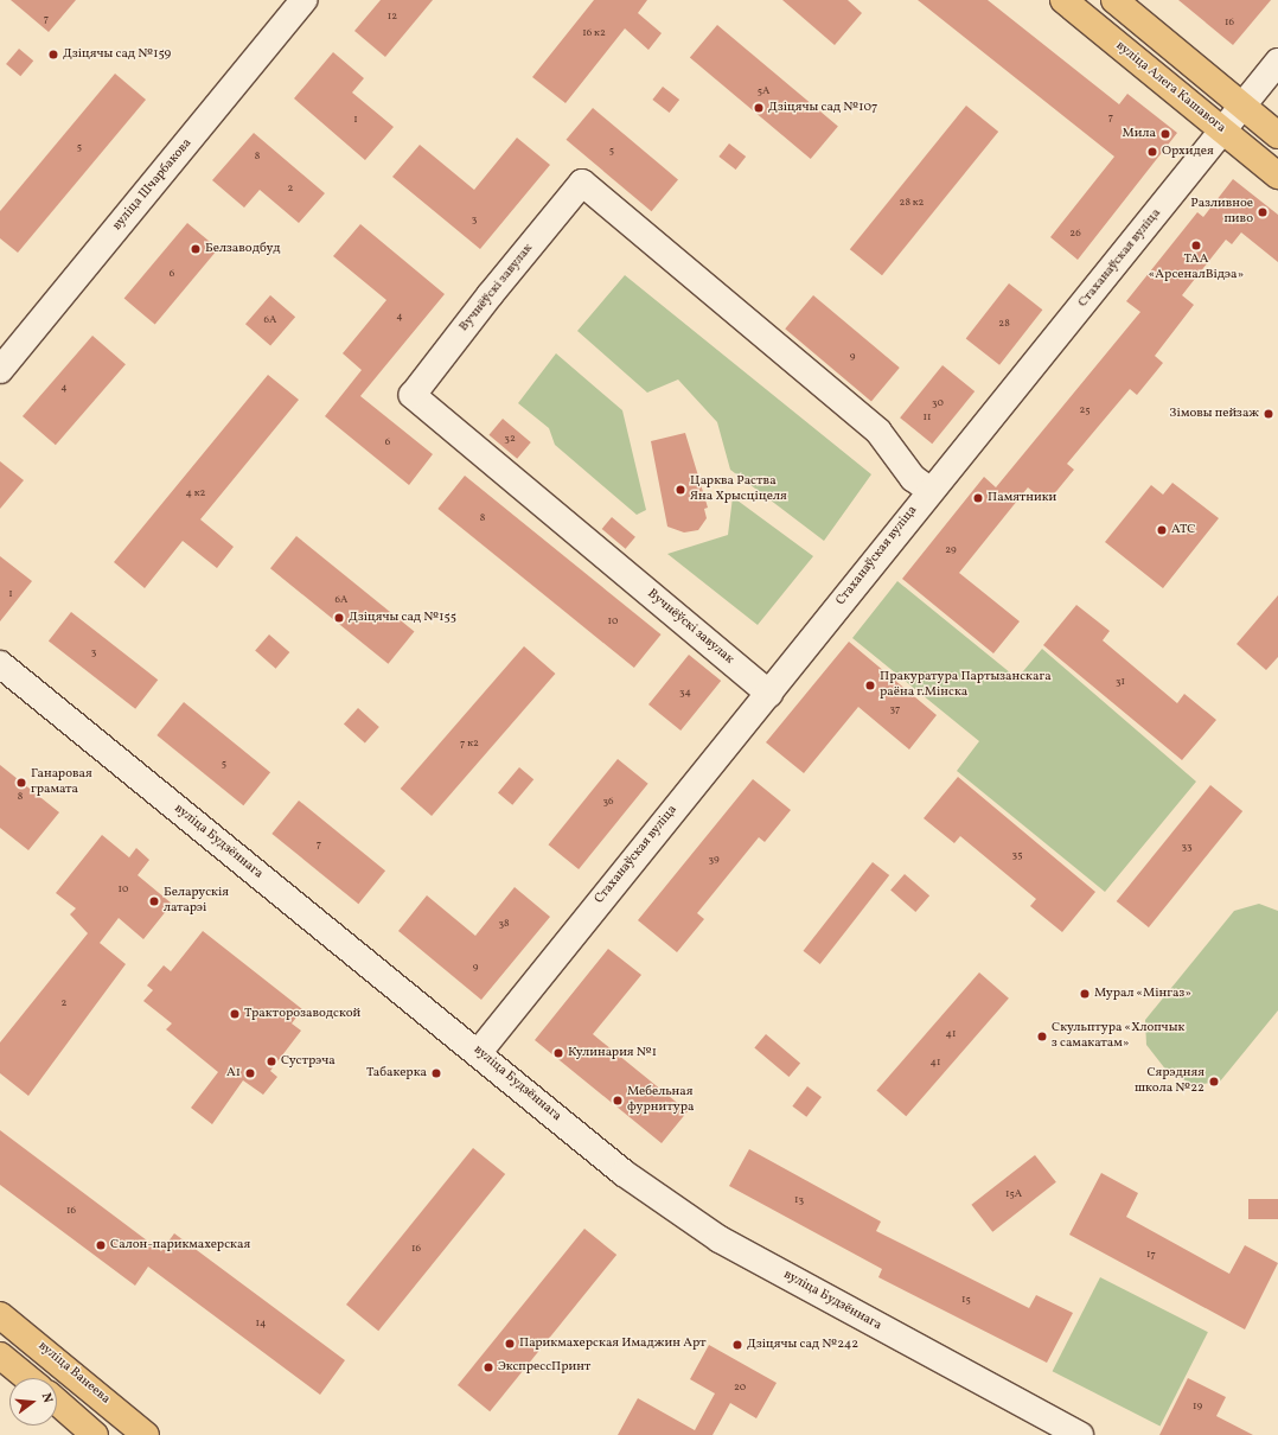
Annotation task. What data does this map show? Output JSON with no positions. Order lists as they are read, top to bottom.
{
  "streets": {
    "main road": ["вуліца Алега Кашавога", "вуліца Ванеева"],
    "street": [
      "вуліца Шчарбакова",
      "Стаханаўская вуліца",
      "Вучнёўскі завулак",
      "вуліца Будзённага"
    ]
  },
  "crossings": [
    ["вуліца Алега Кашавога", "Стаханаўская вуліца"],
    ["Стаханаўская вуліца", "Вучнёўскі завулак"],
    ["Стаханаўская вуліца", "вуліца Будзённага"]
  ],
  "places": [
    "Дзіцячы сад №159",
    "Дзіцячы сад №107",
    "Мила",
    "Орхидея",
    "Разливное пиво",
    "ТАА «АрсеналВідэа»",
    "Белзаводбуд",
    "Зімовы пейзаж",
    "Царква Раства Яна Хрысціцеля",
    "Памятники",
    "АТС",
    "Дзіцячы сад №155",
    "Пракуратура Партызанскага раёна г.Мінска",
    "Ганаровая грамата",
    "Беларускія латарэі",
    "Мурал «Мінгаз»",
    "Тракторозаводской",
    "Скульптура «Хлопчык з самакатам»",
    "Кулинария №1",
    "Сустрэча",
    "A1",
    "Табакерка",
    "Сярэдняя школа №22",
    "Мебельная фурнитура",
    "Салон-парикмахерская",
    "Парикмахерская Имаджин Арт",
    "Дзіцячы сад №242",
    "ЭкспрессПринт"
  ],
  "house_numbers": [
    "12",
    "7",
    "16",
    "16 к2",
    "5А",
    "7",
    "1",
    "5",
    "5",
    "8",
    "2",
    "28 к2",
    "3",
    "26",
    "6",
    "4",
    "6А",
    "28",
    "9",
    "4",
    "30",
    "25",
    "11",
    "32",
    "6",
    "4 к2",
    "8",
    "29",
    "1",
    "6А",
    "10",
    "3",
    "31",
    "34",
    "37",
    "7 к2",
    "5",
    "8",
    "36",
    "7",
    "33",
    "35",
    "39",
    "10",
    "38",
    "9",
    "2",
    "41",
    "41",
    "15А",
    "13",
    "16",
    "16",
    "17",
    "15",
    "14",
    "20",
    "19"
  ],
  "north": "right"
}
